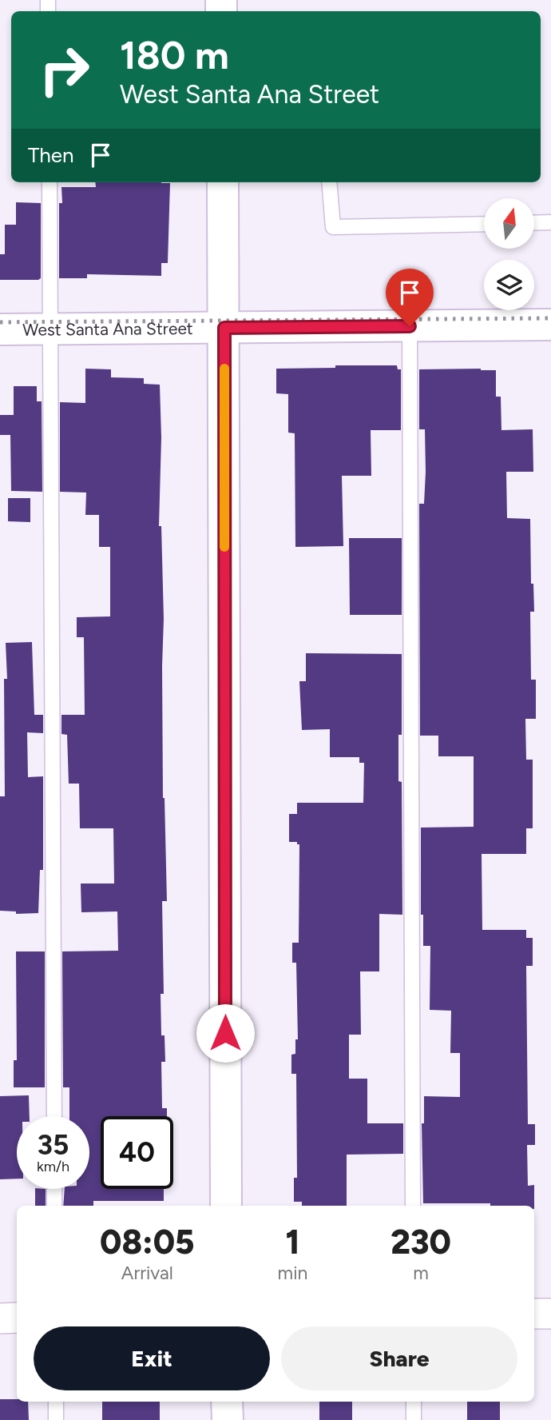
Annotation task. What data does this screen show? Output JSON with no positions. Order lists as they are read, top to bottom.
{
  "streets": {
    "street": ["West Santa Ana Street"]
  },
  "north": "top",
  "page": {
    "turn": ["180 m", "West Santa Ana Street"],
    "then": "Then",
    "speed": "35 km/h",
    "limit": "40",
    "eta": [
      "08:05",
      "Arrival",
      "1",
      "min",
      "230",
      "m"
    ],
    "buttons": ["Exit", "Share"]
  }
}
